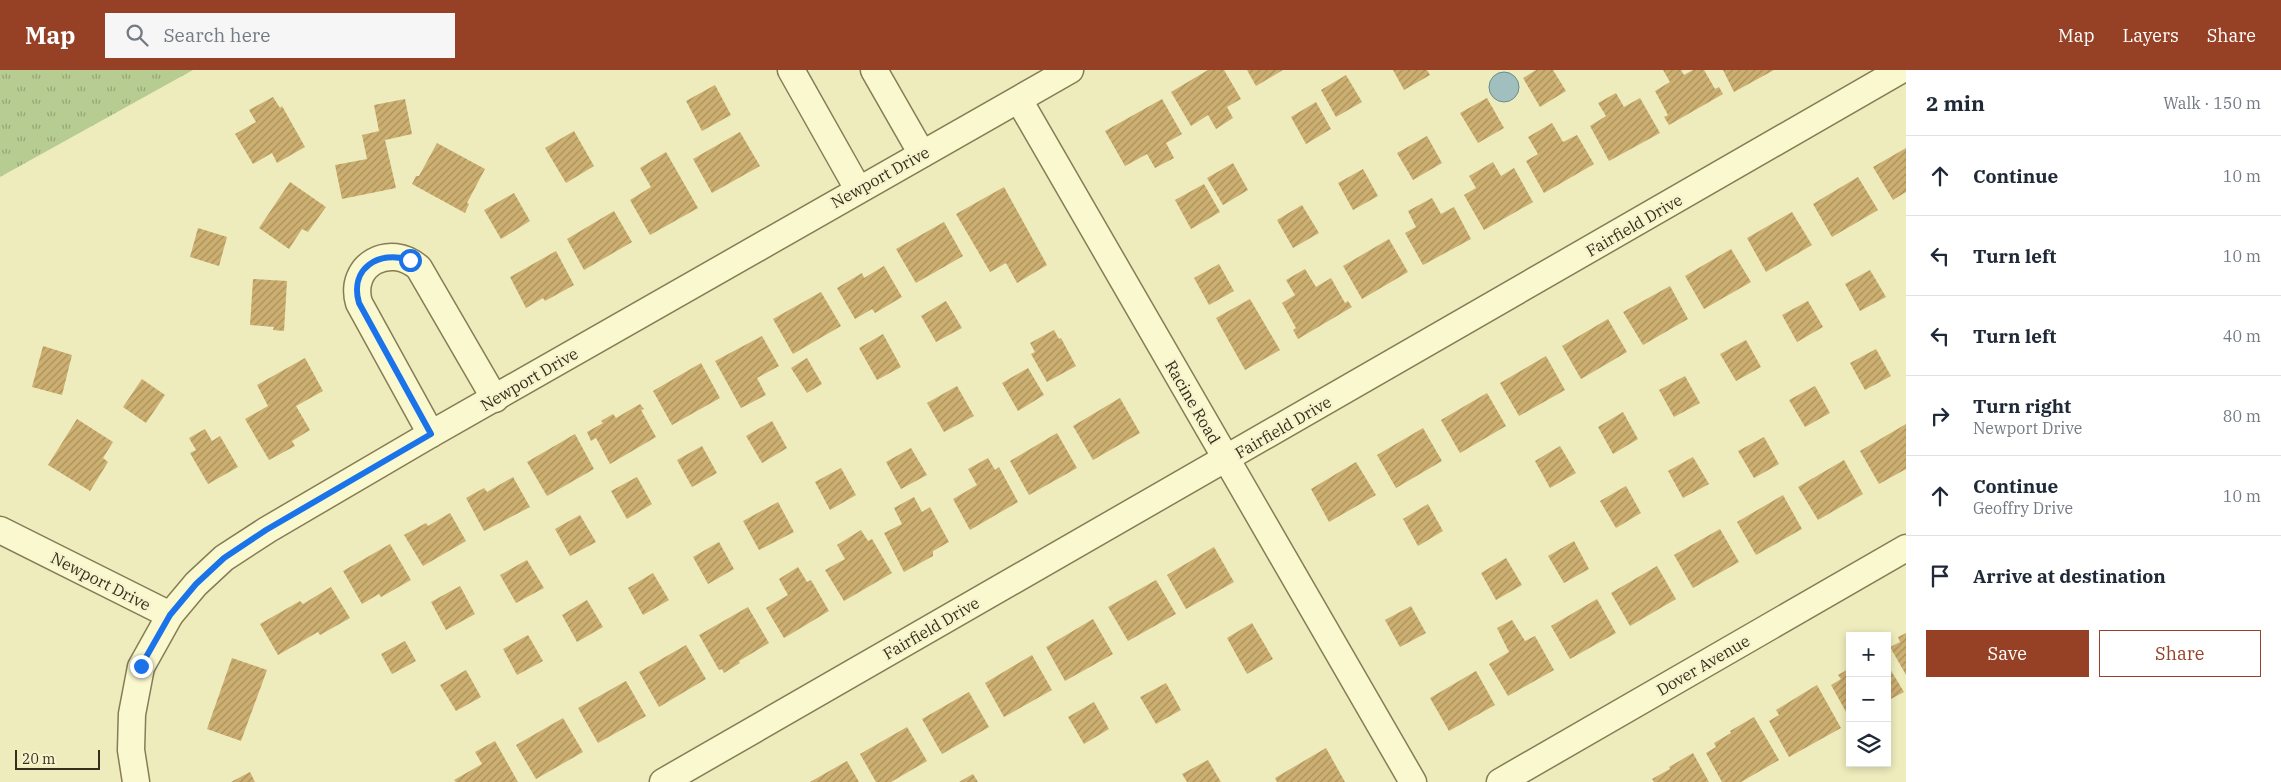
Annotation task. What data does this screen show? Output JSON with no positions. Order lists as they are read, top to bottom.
{
  "streets": {
    "street": [
      "Newport Drive",
      "Fairfield Drive",
      "Racine Road",
      "Dover Avenue"
    ]
  },
  "crossings": [
    ["Newport Drive", "Racine Road"],
    ["Fairfield Drive", "Racine Road"]
  ],
  "scale_bar": "20 m",
  "page": {
    "header": "Map",
    "search": "Search here",
    "nav": ["Map", "Layers", "Share"],
    "heading": ["2 min", "Walk · 150 m"],
    "list": [
      ["Continue", "10 m"],
      ["Turn left", "10 m"],
      ["Turn left", "40 m"],
      ["Turn right", "Newport Drive", "80 m"],
      ["Continue", "Geoffry Drive", "10 m"],
      "Arrive at destination"
    ],
    "buttons": ["Save", "Share"],
    "map_buttons": ["+", "−"],
    "scale": "20 m"
  }
}
